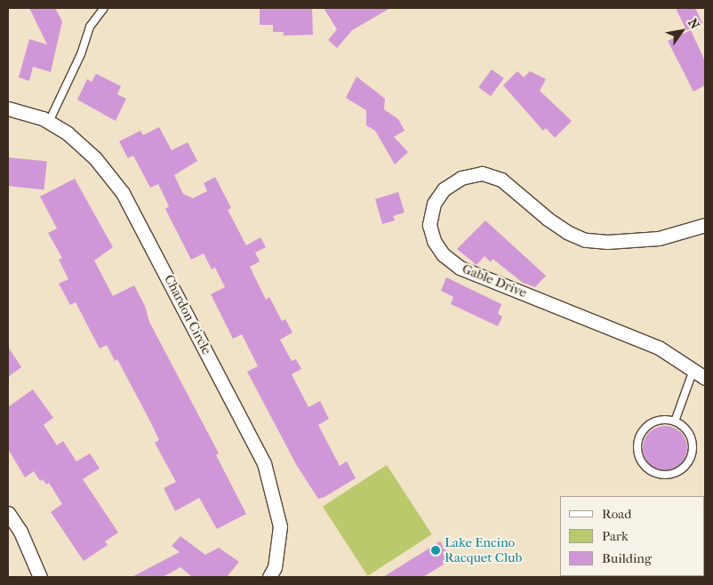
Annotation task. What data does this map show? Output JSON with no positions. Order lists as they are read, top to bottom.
{
  "streets": {
    "street": ["Gable Drive", "Chardon Circle"]
  },
  "places": ["Lake Encino Racquet Club"],
  "legend": ["Road", "Park", "Building"],
  "north": "top right"
}
